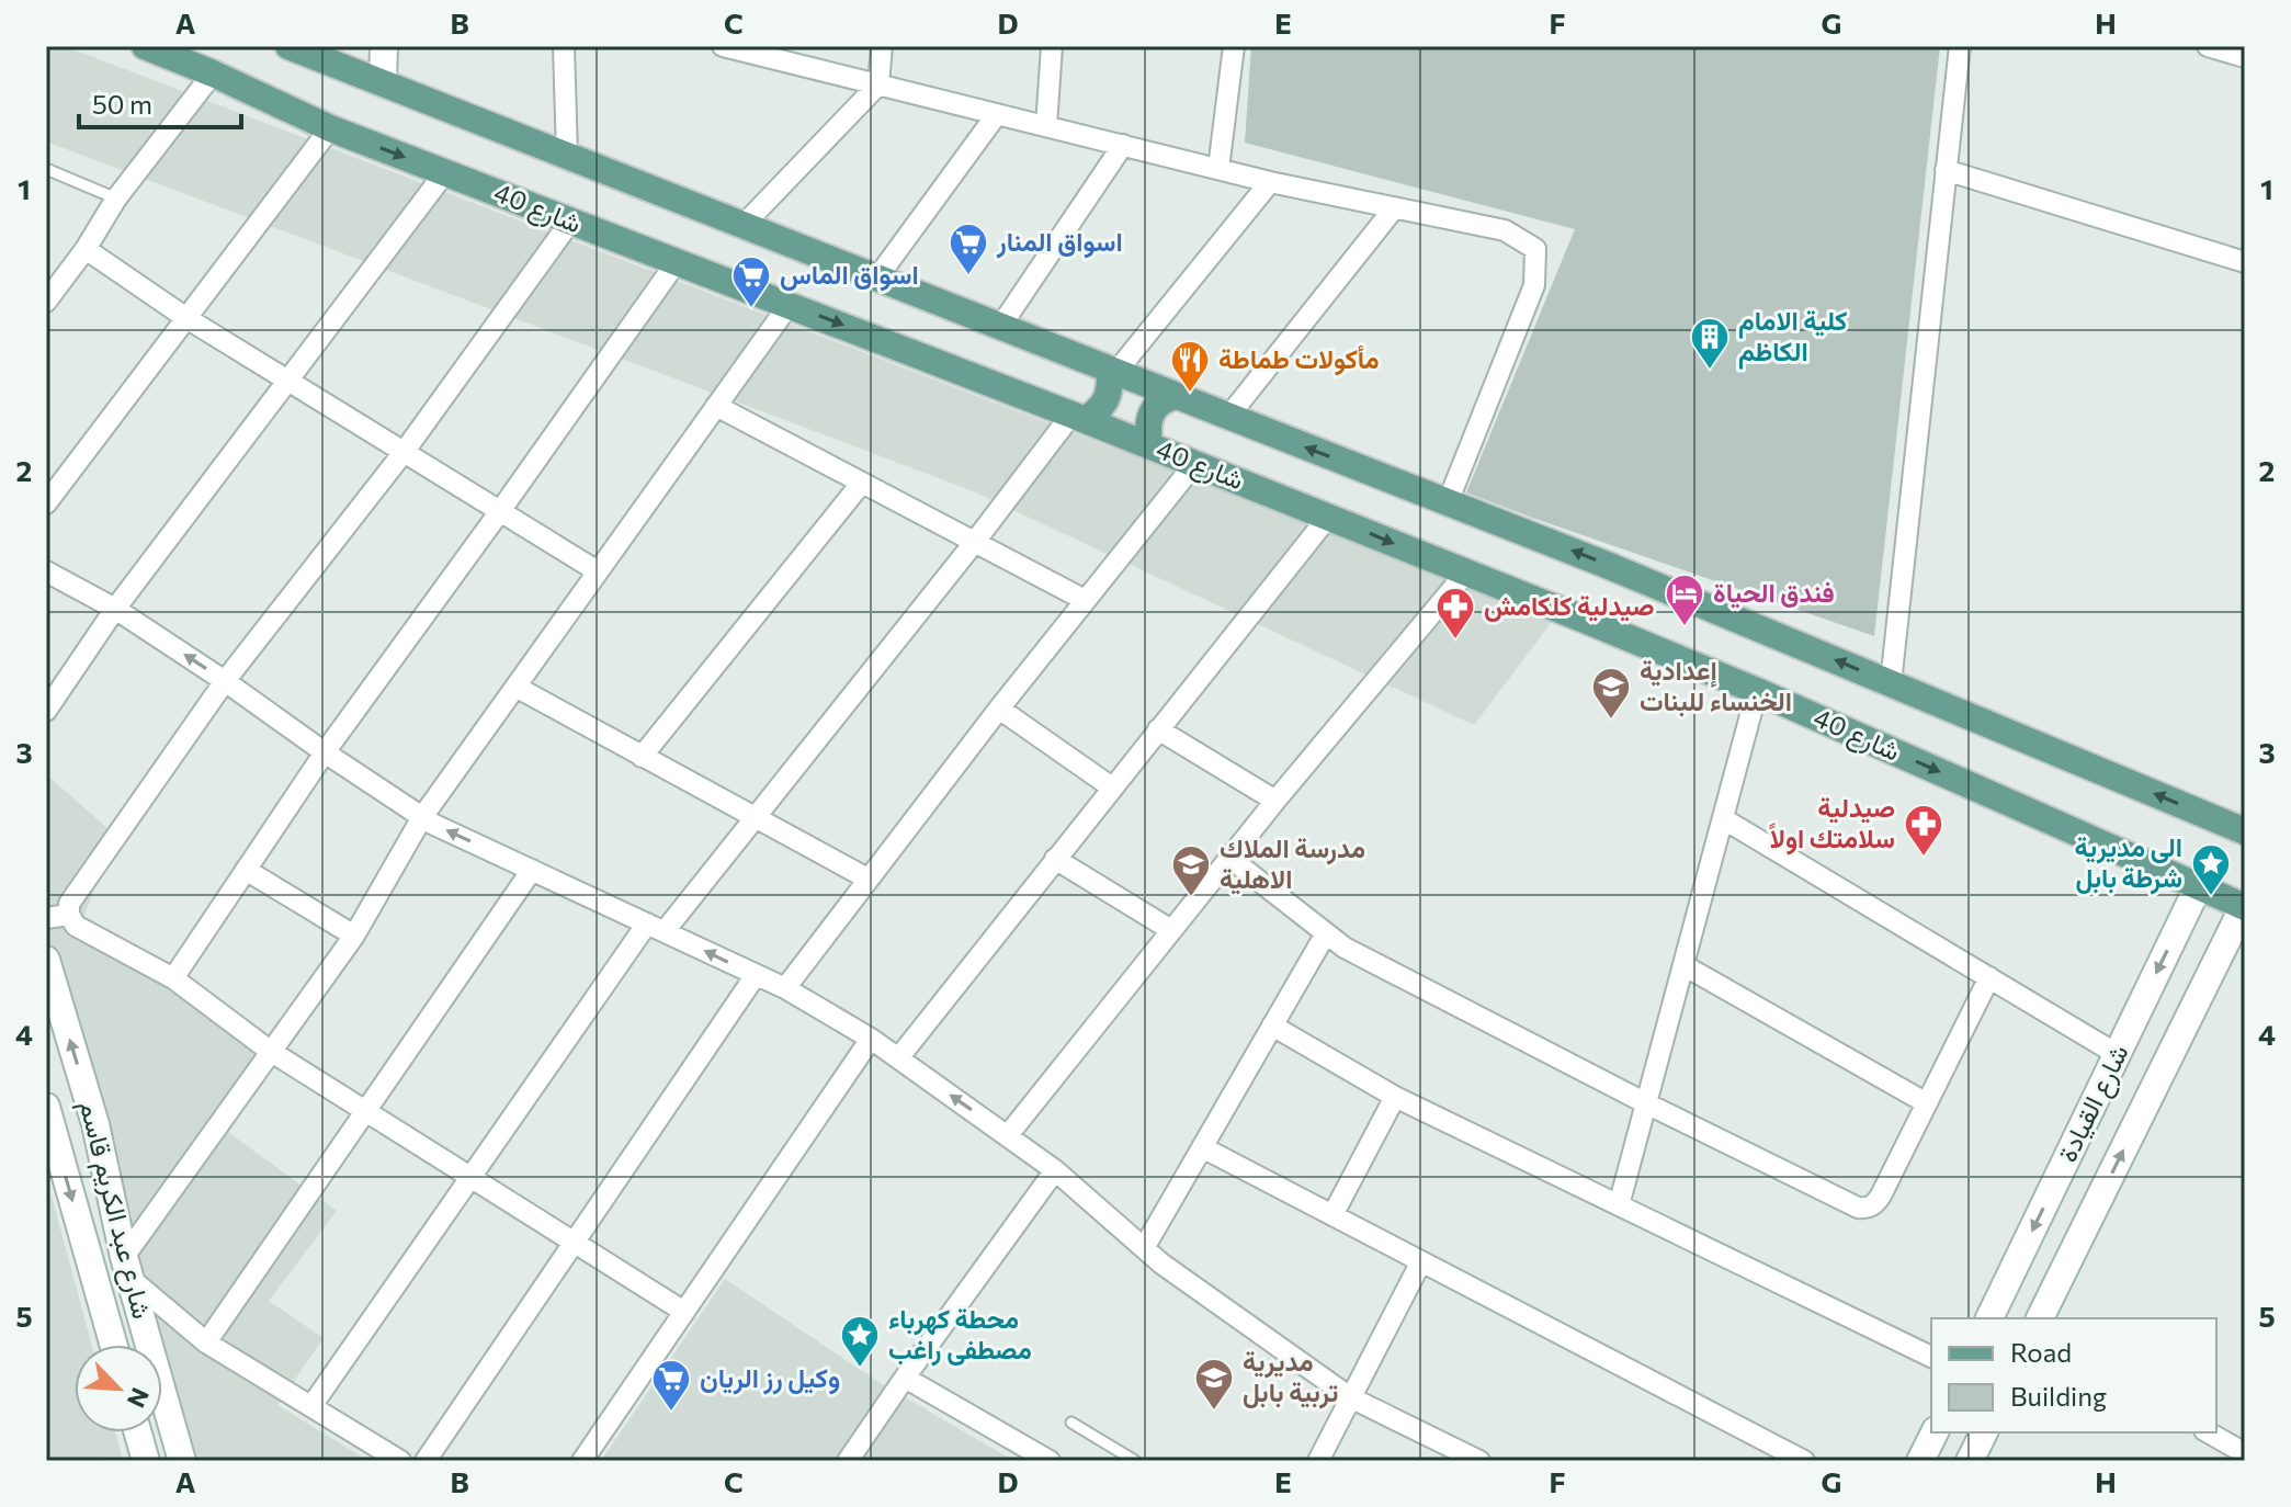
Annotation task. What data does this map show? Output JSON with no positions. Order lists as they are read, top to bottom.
{
  "streets": {
    "main road": ["شارع 40"],
    "street": ["شارع القيادة", "شارع عبد الكريم قاسم"]
  },
  "crossings": [
    ["شارع 40", "شارع القيادة"]
  ],
  "places": {
    "supermarket": ["اسواق المنار", "اسواق الماس", "وكيل رز الريان"],
    "building": ["كلية الامام الكاظم"],
    "restaurant": ["مأكولات طماطة"],
    "hotel": ["فندق الحياة"],
    "pharmacy": ["صيدلية كلكامش", "صيدلية سلامتك اولاً"],
    "school or university": ["إعدادية الخنساء للبنات", "مدرسة الملاك الاهلية", "مديرية تربية بابل"],
    "place": ["الى مديرية شرطة بابل", "محطة كهرباء مصطفى راغب"]
  },
  "legend": ["Road", "Building"],
  "scale_bar": "50 m",
  "north": "bottom right",
  "grid": {
    "columns": [
      "A",
      "B",
      "C",
      "D",
      "E",
      "F",
      "G",
      "H"
    ],
    "rows": [
      "1",
      "2",
      "3",
      "4",
      "5"
    ]
  }
}
